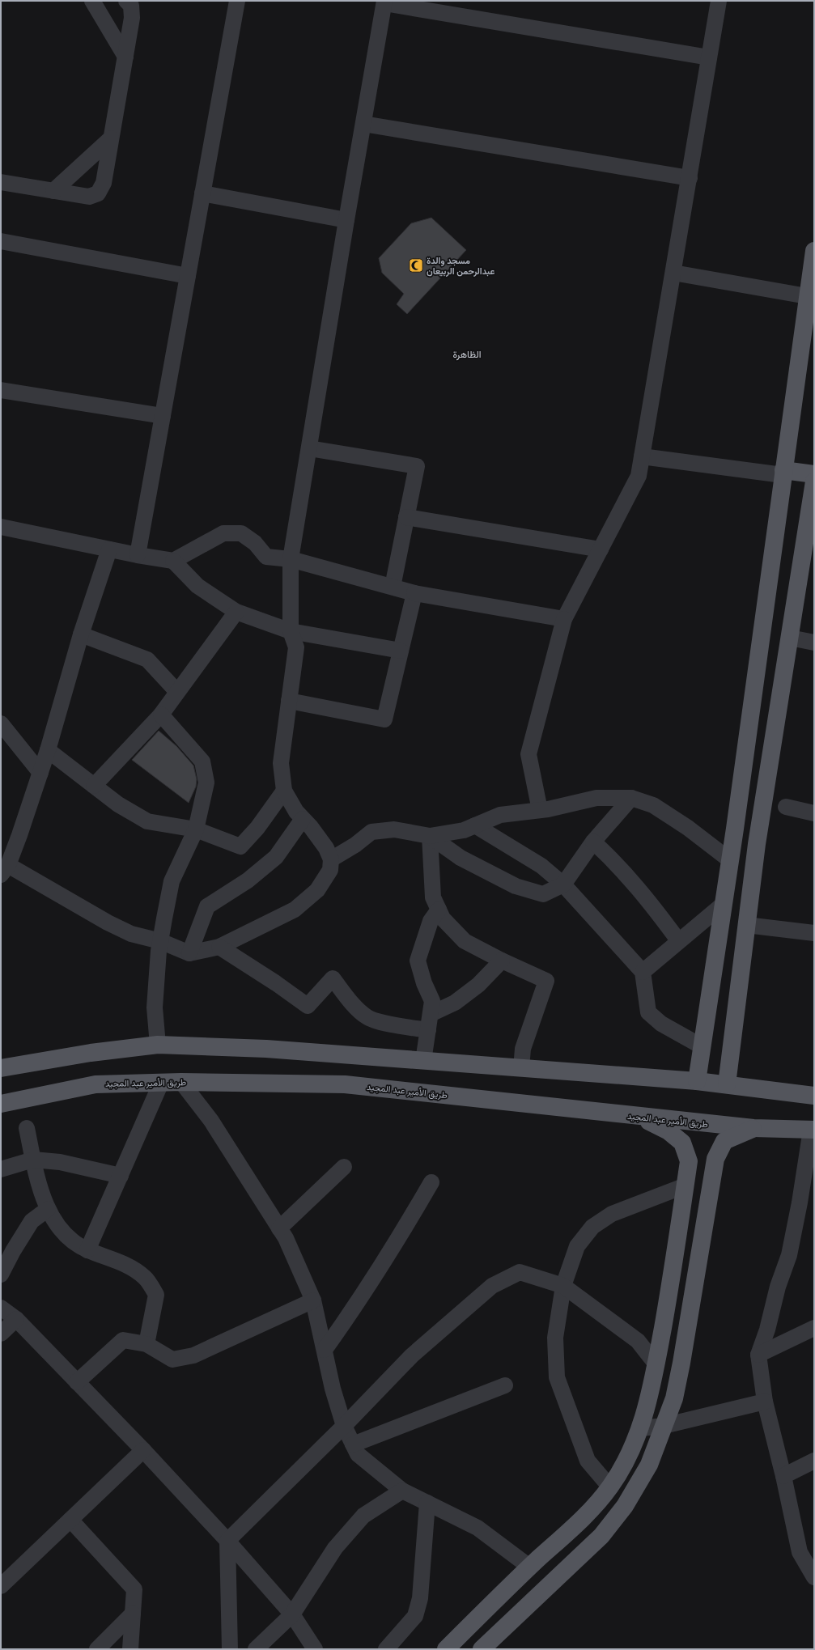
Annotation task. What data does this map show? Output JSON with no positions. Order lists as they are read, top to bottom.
{
  "streets": {
    "main road": ["طريق الأمير عبد المجيد"]
  },
  "districts": ["الظاهرة"],
  "places": {
    "mosque": ["مسجد والدة عبدالرحمن الربيعان"]
  }
}
